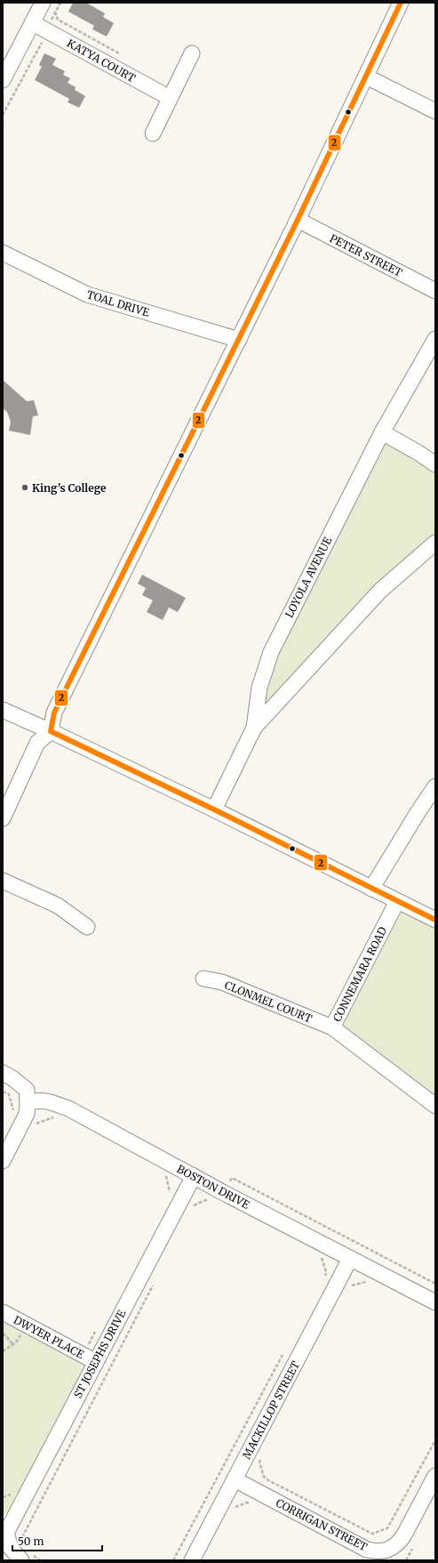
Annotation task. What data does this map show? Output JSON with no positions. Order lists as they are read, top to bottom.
{
  "streets": {
    "street": [
      "KATYA COURT",
      "PETER STREET",
      "TOAL DRIVE",
      "LOYOLA AVENUE",
      "CONNEMARA ROAD",
      "CLONMEL COURT",
      "BOSTON DRIVE",
      "DWYER PLACE",
      "ST JOSEPHS DRIVE",
      "MACKILLOP STREET",
      "CORRIGAN STREET"
    ]
  },
  "crossings": [
    ["CONNEMARA ROAD", "CLONMEL COURT"],
    ["BOSTON DRIVE", "ST JOSEPHS DRIVE"],
    ["BOSTON DRIVE", "MACKILLOP STREET"],
    ["DWYER PLACE", "ST JOSEPHS DRIVE"],
    ["MACKILLOP STREET", "CORRIGAN STREET"]
  ],
  "places": ["King's College"],
  "lines": ["transit line 2"],
  "scale_bar": "50 m"
}
